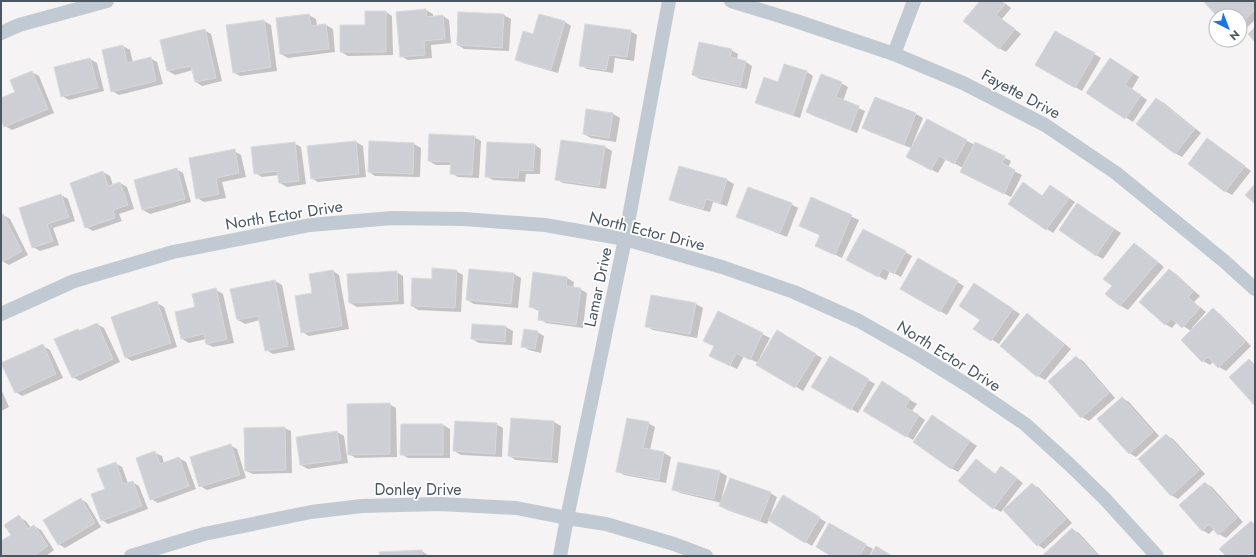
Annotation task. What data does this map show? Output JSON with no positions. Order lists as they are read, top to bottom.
{
  "streets": {
    "street": [
      "Fayette Drive",
      "North Ector Drive",
      "Lamar Drive",
      "Donley Drive"
    ]
  },
  "crossings": [
    ["North Ector Drive", "Lamar Drive"],
    ["Lamar Drive", "Donley Drive"]
  ],
  "north": "bottom right"
}
